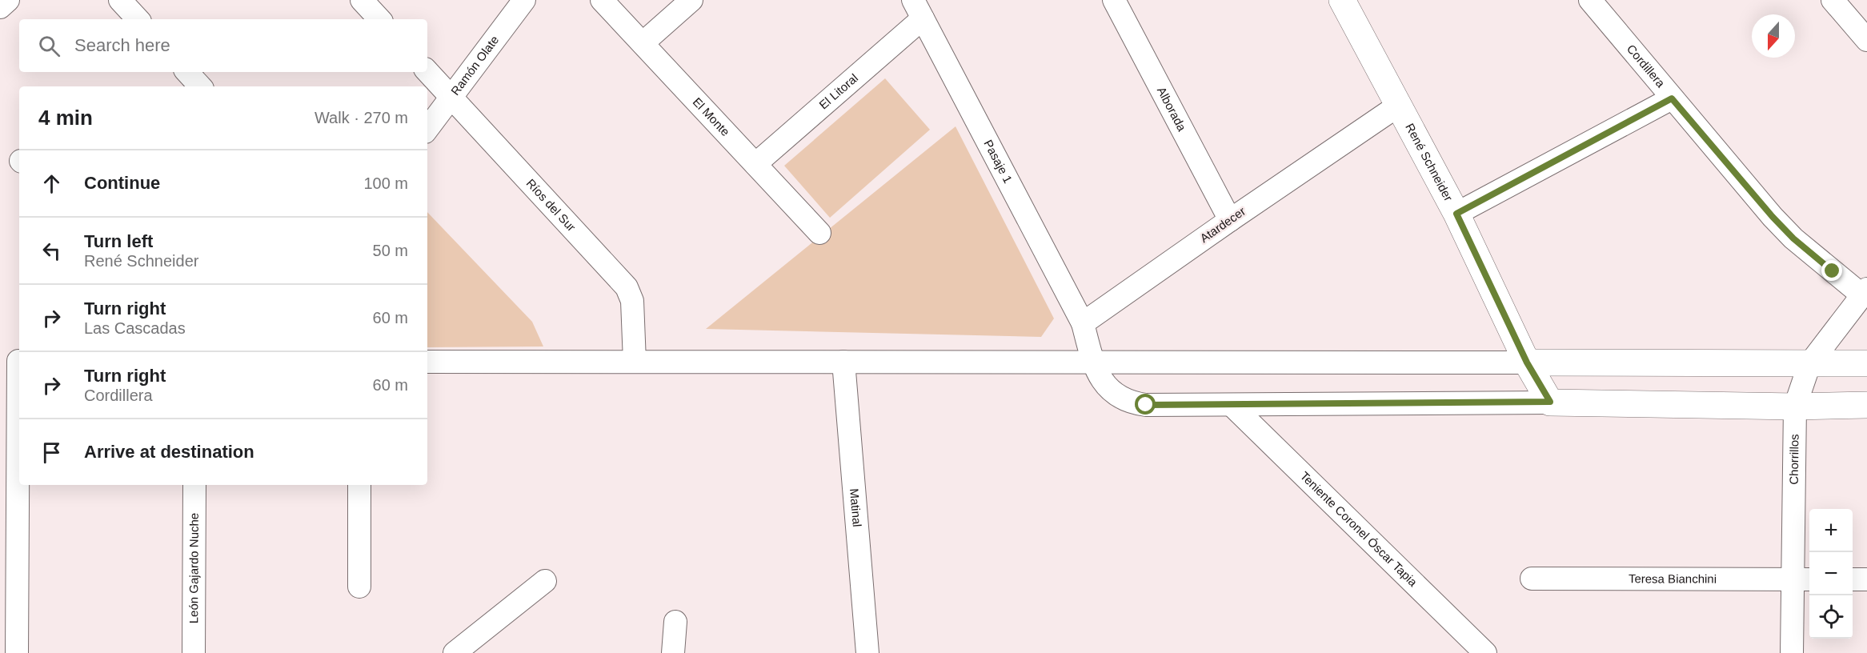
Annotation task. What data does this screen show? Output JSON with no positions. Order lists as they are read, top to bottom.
{
  "streets": {
    "street": [
      "Ramón Olate",
      "Cordillera",
      "El Litoral",
      "Alborada",
      "El Monte",
      "Pasaje 1",
      "René Schneider",
      "Ríos del Sur",
      "Atardecer",
      "Chorrillos",
      "Matinal",
      "Teniente Coronel Óscar Tapia",
      "León Gajardo Nuche",
      "Teresa Bianchini"
    ]
  },
  "crossings": [
    ["Ramón Olate", "Ríos del Sur"],
    ["Cordillera", "Chorrillos"],
    ["El Litoral", "El Monte"],
    ["El Litoral", "Pasaje 1"],
    ["Alborada", "Atardecer"],
    ["Pasaje 1", "Atardecer"],
    ["René Schneider", "Atardecer"],
    ["Chorrillos", "Teresa Bianchini"]
  ],
  "north": "bottom",
  "page": {
    "search": "Search here",
    "heading": ["4 min", "Walk · 270 m"],
    "list": [
      ["Continue", "100 m"],
      ["Turn left", "René Schneider", "50 m"],
      ["Turn right", "Las Cascadas", "60 m"],
      ["Turn right", "Cordillera", "60 m"],
      "Arrive at destination"
    ],
    "map_buttons": ["+", "−"]
  }
}
